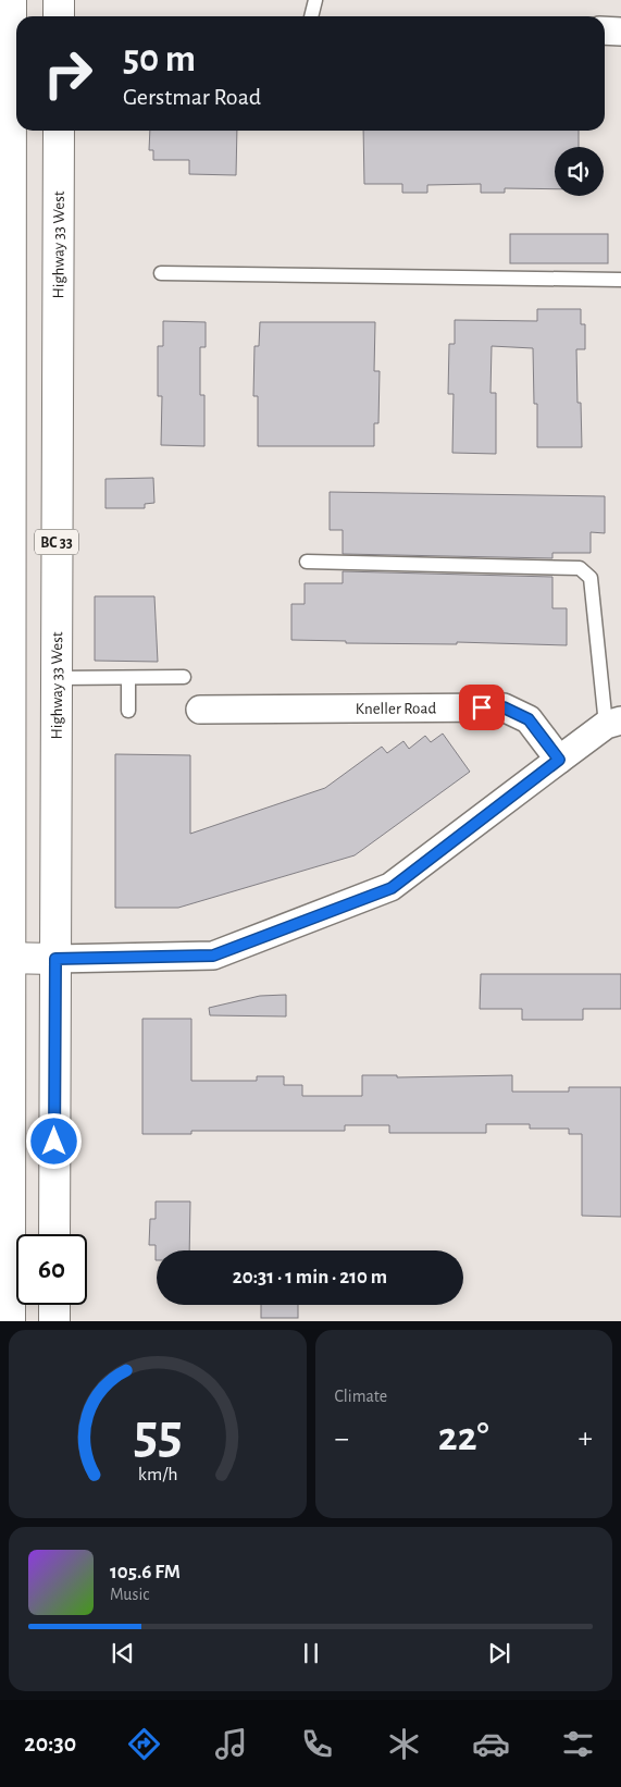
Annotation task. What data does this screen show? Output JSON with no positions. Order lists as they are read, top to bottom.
{
  "streets": {
    "main road": ["Highway 33 West", "BC 33"],
    "street": ["Kneller Road"]
  },
  "page": {
    "turn": ["50 m", "Gerstmar Road"],
    "limit": "60",
    "trip": "20:31 · 1 min · 210 m",
    "tile": "Climate",
    "heat": ["−", "22°", "+"],
    "song": ["105.6 FM", "Music"],
    "tabs": "20:30",
    "gauge": ["55", "km/h"]
  }
}
